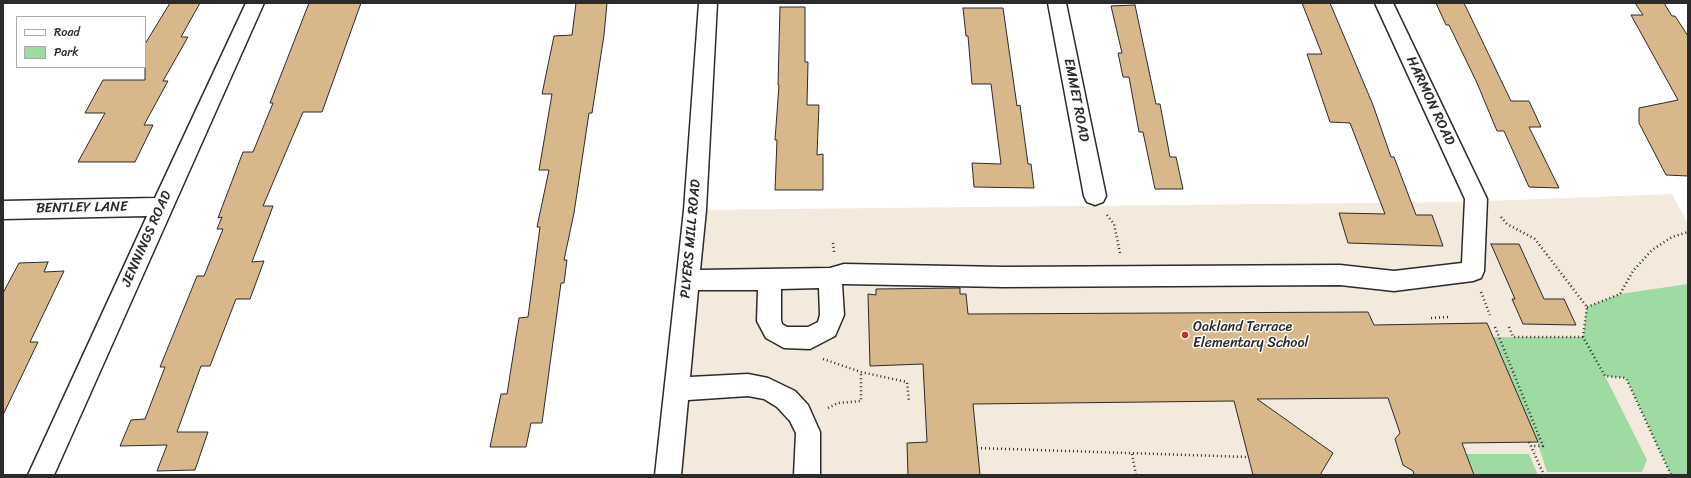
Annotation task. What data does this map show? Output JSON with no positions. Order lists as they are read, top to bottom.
{
  "streets": {
    "street": [
      "EMMET ROAD",
      "HARMON ROAD",
      "BENTLEY LANE",
      "JENNINGS ROAD",
      "PLYERS MILL ROAD"
    ]
  },
  "crossings": [
    ["BENTLEY LANE", "JENNINGS ROAD"]
  ],
  "places": ["Oakland Terrace Elementary School"],
  "legend": ["Road", "Park"]
}
